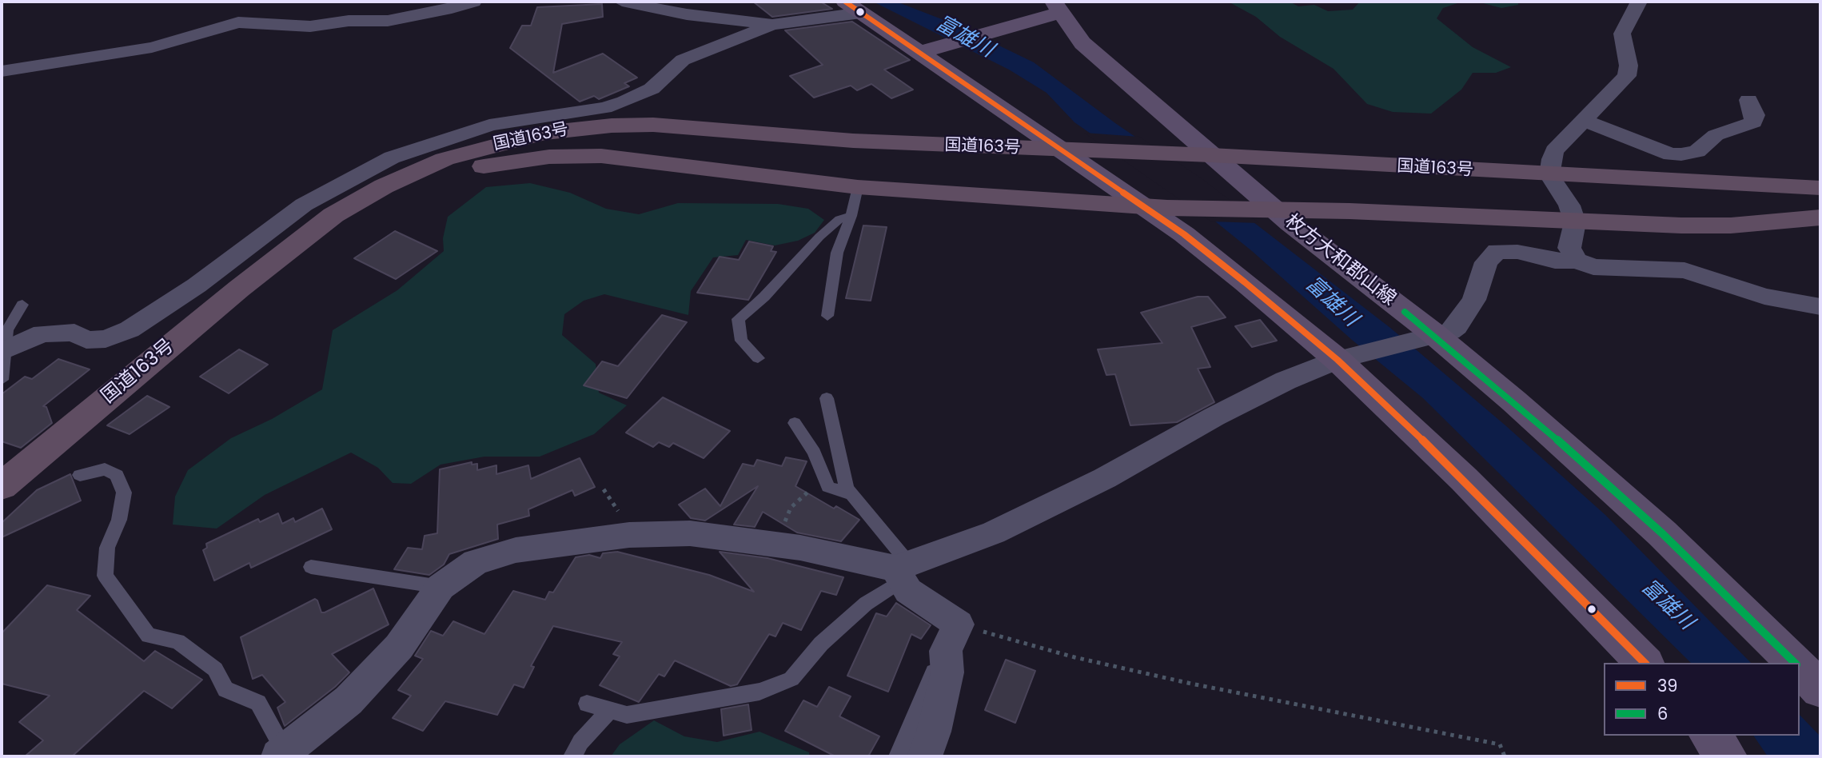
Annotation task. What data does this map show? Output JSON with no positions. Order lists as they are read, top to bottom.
{
  "streets": {
    "highway": ["国道163号"],
    "main road": ["枚方大和郡山線"]
  },
  "crossings": [
    ["国道163号", "枚方大和郡山線"]
  ],
  "water": ["富雄川"],
  "lines": ["transit line 39", "transit line 6"],
  "legend": ["39", "6"]
}
